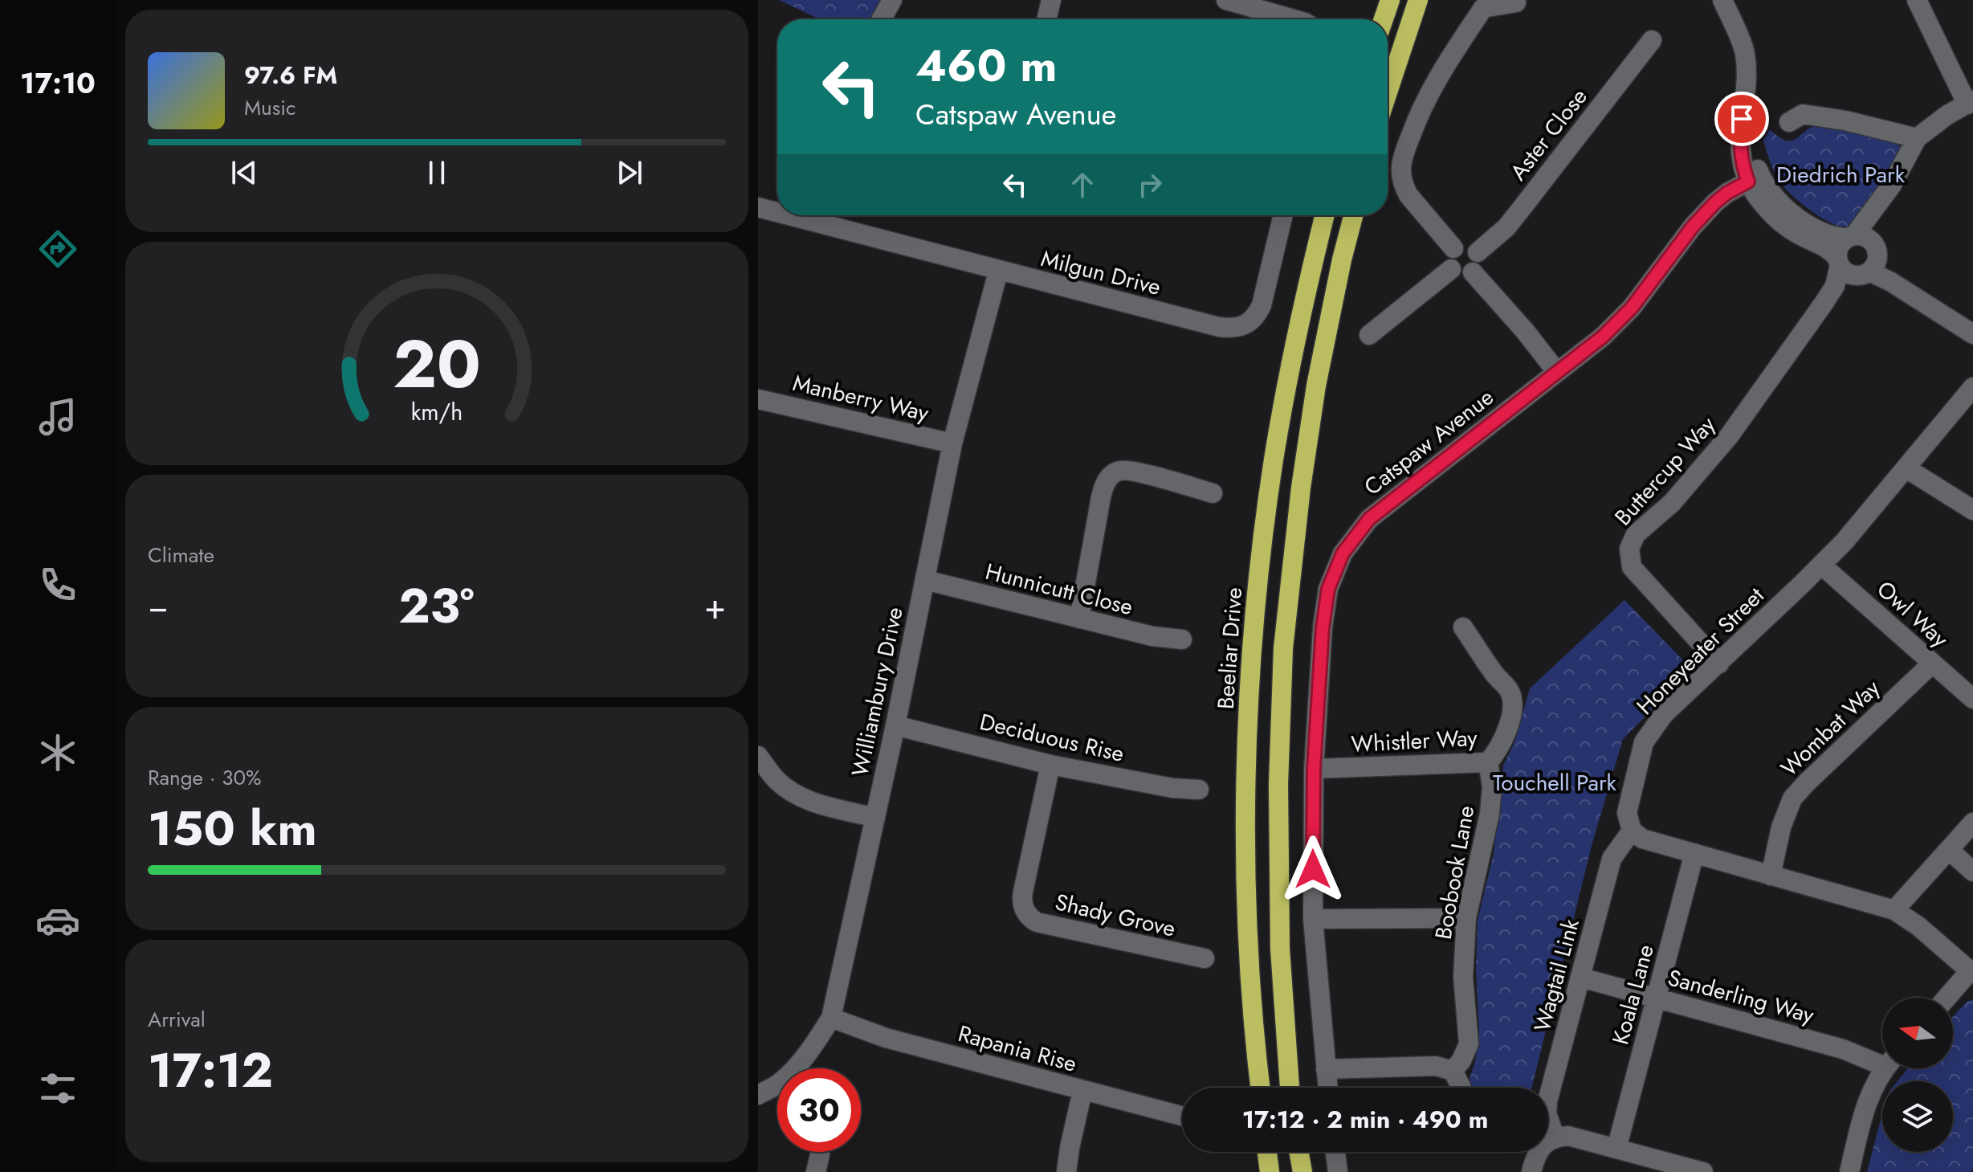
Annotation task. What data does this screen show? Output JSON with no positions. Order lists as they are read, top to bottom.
{
  "streets": {
    "highway": ["Beeliar Drive"],
    "street": [
      "Aster Close",
      "Milgun Drive",
      "Manberry Way",
      "Catspaw Avenue",
      "Buttercup Way",
      "Hunnicutt Close",
      "Owl Way",
      "Honeyeater Street",
      "Williambury Drive",
      "Wombat Way",
      "Deciduous Rise",
      "Whistler Way",
      "Boobook Lane",
      "Shady Grove",
      "Wagtail Link",
      "Koala Lane",
      "Sanderling Way",
      "Rapania Rise"
    ]
  },
  "crossings": [
    ["Milgun Drive", "Williambury Drive"],
    ["Manberry Way", "Williambury Drive"],
    ["Catspaw Avenue", "Whistler Way"],
    ["Buttercup Way", "Honeyeater Street"],
    ["Hunnicutt Close", "Williambury Drive"],
    ["Owl Way", "Honeyeater Street"],
    ["Owl Way", "Wombat Way"],
    ["Honeyeater Street", "Wagtail Link"],
    ["Williambury Drive", "Deciduous Rise"],
    ["Williambury Drive", "Rapania Rise"],
    ["Deciduous Rise", "Shady Grove"],
    ["Whistler Way", "Boobook Lane"],
    ["Wagtail Link", "Sanderling Way"],
    ["Koala Lane", "Sanderling Way"]
  ],
  "parks": ["Diedrich Park", "Touchell Park"],
  "north": "left",
  "page": {
    "tabs": "17:10",
    "turn": ["460 m", "Catspaw Avenue"],
    "song": ["97.6 FM", "Music"],
    "tile": [
      "Climate",
      ["Range · 30%", "150 km"],
      ["Arrival", "17:12"]
    ],
    "heat": ["−", "23°", "+"],
    "limit": "30",
    "trip": "17:12 · 2 min · 490 m",
    "gauge": ["20", "km/h"]
  }
}
